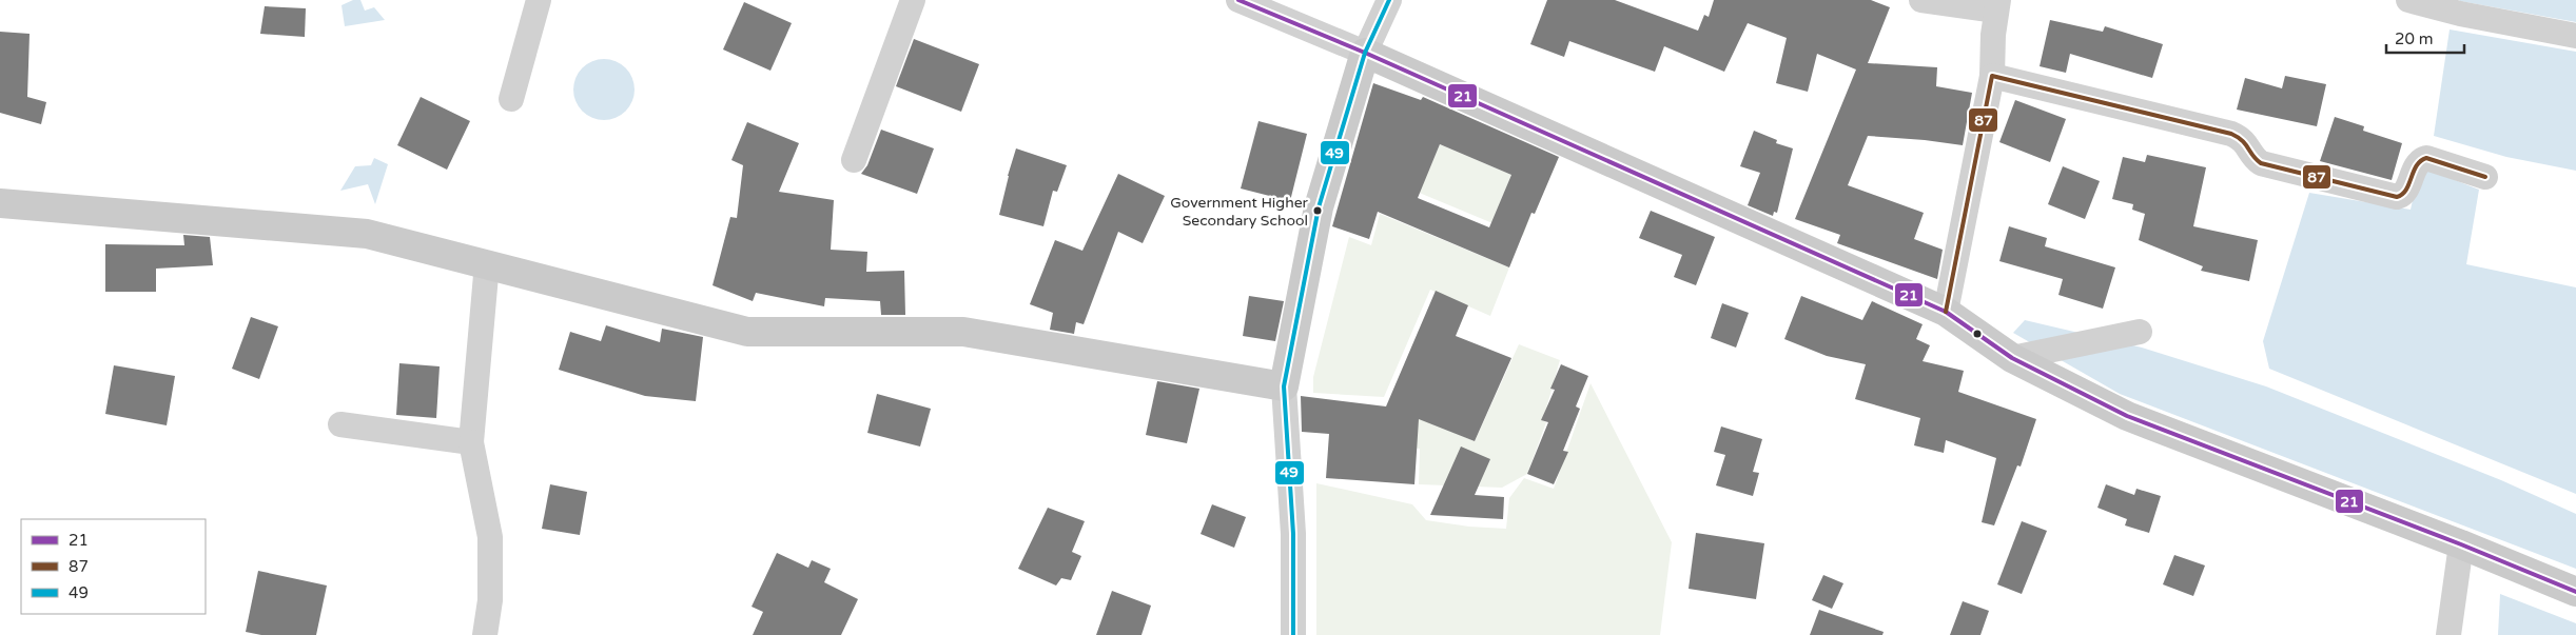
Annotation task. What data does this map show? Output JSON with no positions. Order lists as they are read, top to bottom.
{
  "places": ["Government Higher Secondary School"],
  "lines": ["transit line 21", "transit line 49", "transit line 87"],
  "legend": ["21", "87", "49"],
  "scale_bar": "20 m"
}
